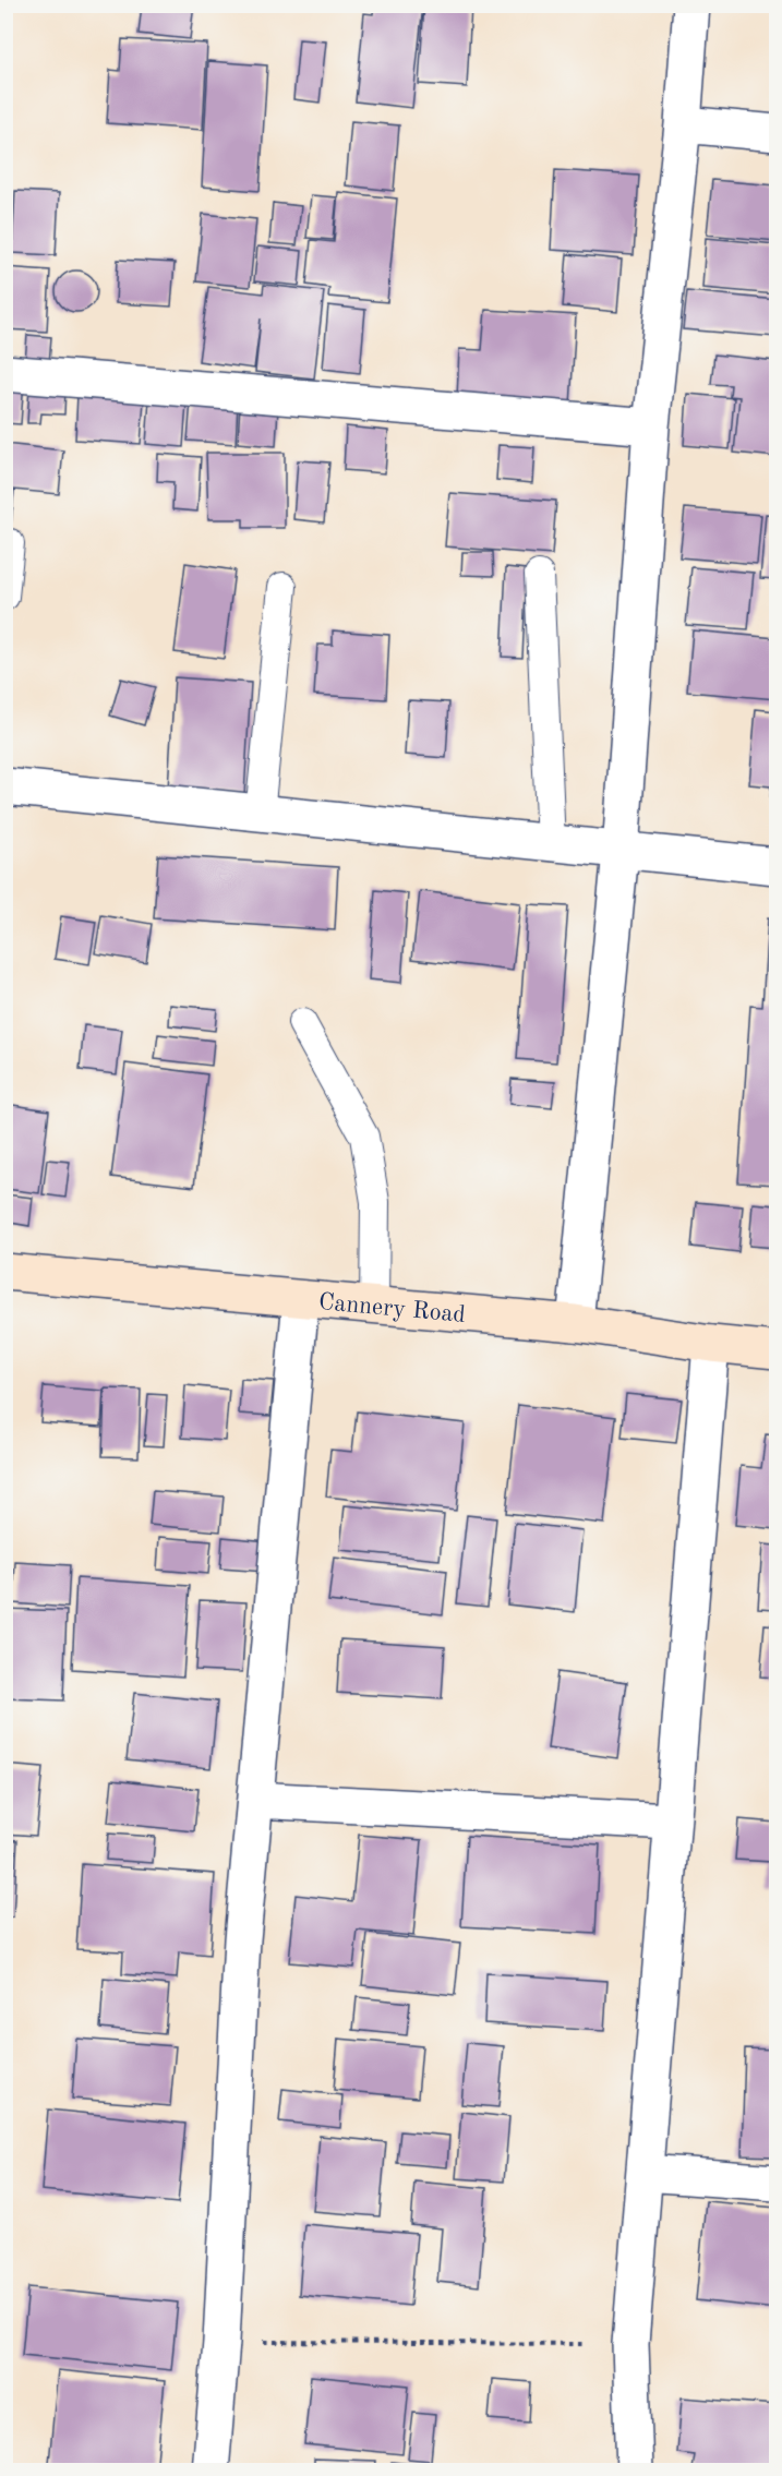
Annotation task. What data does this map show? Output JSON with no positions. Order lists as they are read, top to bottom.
{
  "streets": {
    "main road": ["Cannery Road"]
  }
}
